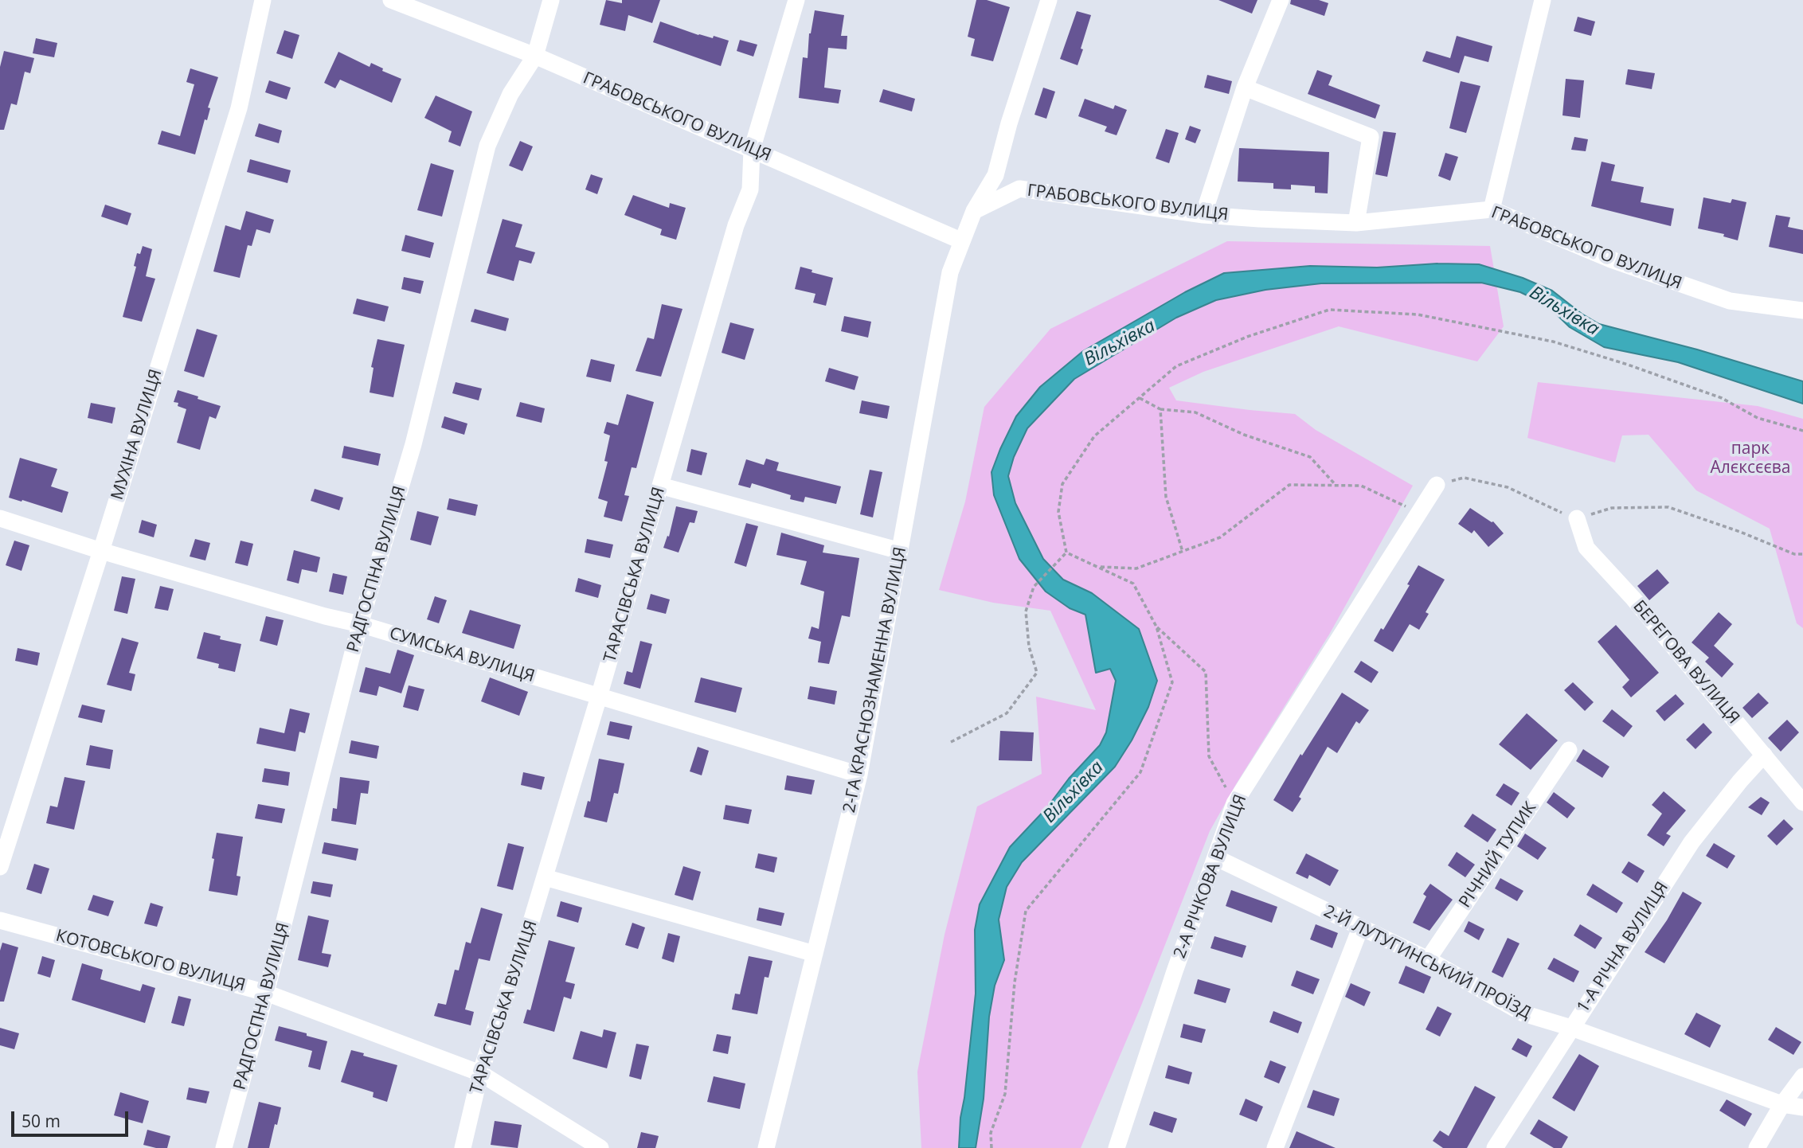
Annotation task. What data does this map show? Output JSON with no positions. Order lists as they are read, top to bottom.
{
  "streets": {
    "street": [
      "ГРАБОВСЬКОГО ВУЛИЦЯ",
      "МУХІНА ВУЛИЦЯ",
      "РАДГОСПНА ВУЛИЦЯ",
      "ТАРАСІВСЬКА ВУЛИЦЯ",
      "СУМСЬКА ВУЛИЦЯ",
      "БЕРЕГОВА ВУЛИЦЯ",
      "2-ГА КРАСНОЗНАМЕННА ВУЛИЦЯ",
      "РІЧНИЙ ТУПИК",
      "2-А РІЧКОВА ВУЛИЦЯ",
      "1-А РІЧНА ВУЛИЦЯ",
      "КОТОВСЬКОГО ВУЛИЦЯ",
      "2-Й ЛУТУГИНСЬКИЙ ПРОЇЗД"
    ]
  },
  "crossings": [
    ["ГРАБОВСЬКОГО ВУЛИЦЯ", "РАДГОСПНА ВУЛИЦЯ"],
    ["ГРАБОВСЬКОГО ВУЛИЦЯ", "ТАРАСІВСЬКА ВУЛИЦЯ"],
    ["ГРАБОВСЬКОГО ВУЛИЦЯ", "2-ГА КРАСНОЗНАМЕННА ВУЛИЦЯ"],
    ["МУХІНА ВУЛИЦЯ", "СУМСЬКА ВУЛИЦЯ"],
    ["РАДГОСПНА ВУЛИЦЯ", "СУМСЬКА ВУЛИЦЯ"],
    ["РАДГОСПНА ВУЛИЦЯ", "КОТОВСЬКОГО ВУЛИЦЯ"],
    ["ТАРАСІВСЬКА ВУЛИЦЯ", "СУМСЬКА ВУЛИЦЯ"],
    ["ТАРАСІВСЬКА ВУЛИЦЯ", "КОТОВСЬКОГО ВУЛИЦЯ"],
    ["СУМСЬКА ВУЛИЦЯ", "2-ГА КРАСНОЗНАМЕННА ВУЛИЦЯ"],
    ["БЕРЕГОВА ВУЛИЦЯ", "1-А РІЧНА ВУЛИЦЯ"],
    ["РІЧНИЙ ТУПИК", "2-Й ЛУТУГИНСЬКИЙ ПРОЇЗД"],
    ["2-А РІЧКОВА ВУЛИЦЯ", "2-Й ЛУТУГИНСЬКИЙ ПРОЇЗД"],
    ["1-А РІЧНА ВУЛИЦЯ", "2-Й ЛУТУГИНСЬКИЙ ПРОЇЗД"]
  ],
  "water": ["Вільхівка"],
  "parks": ["парк Алєксєєва"],
  "scale_bar": "50 m"
}
